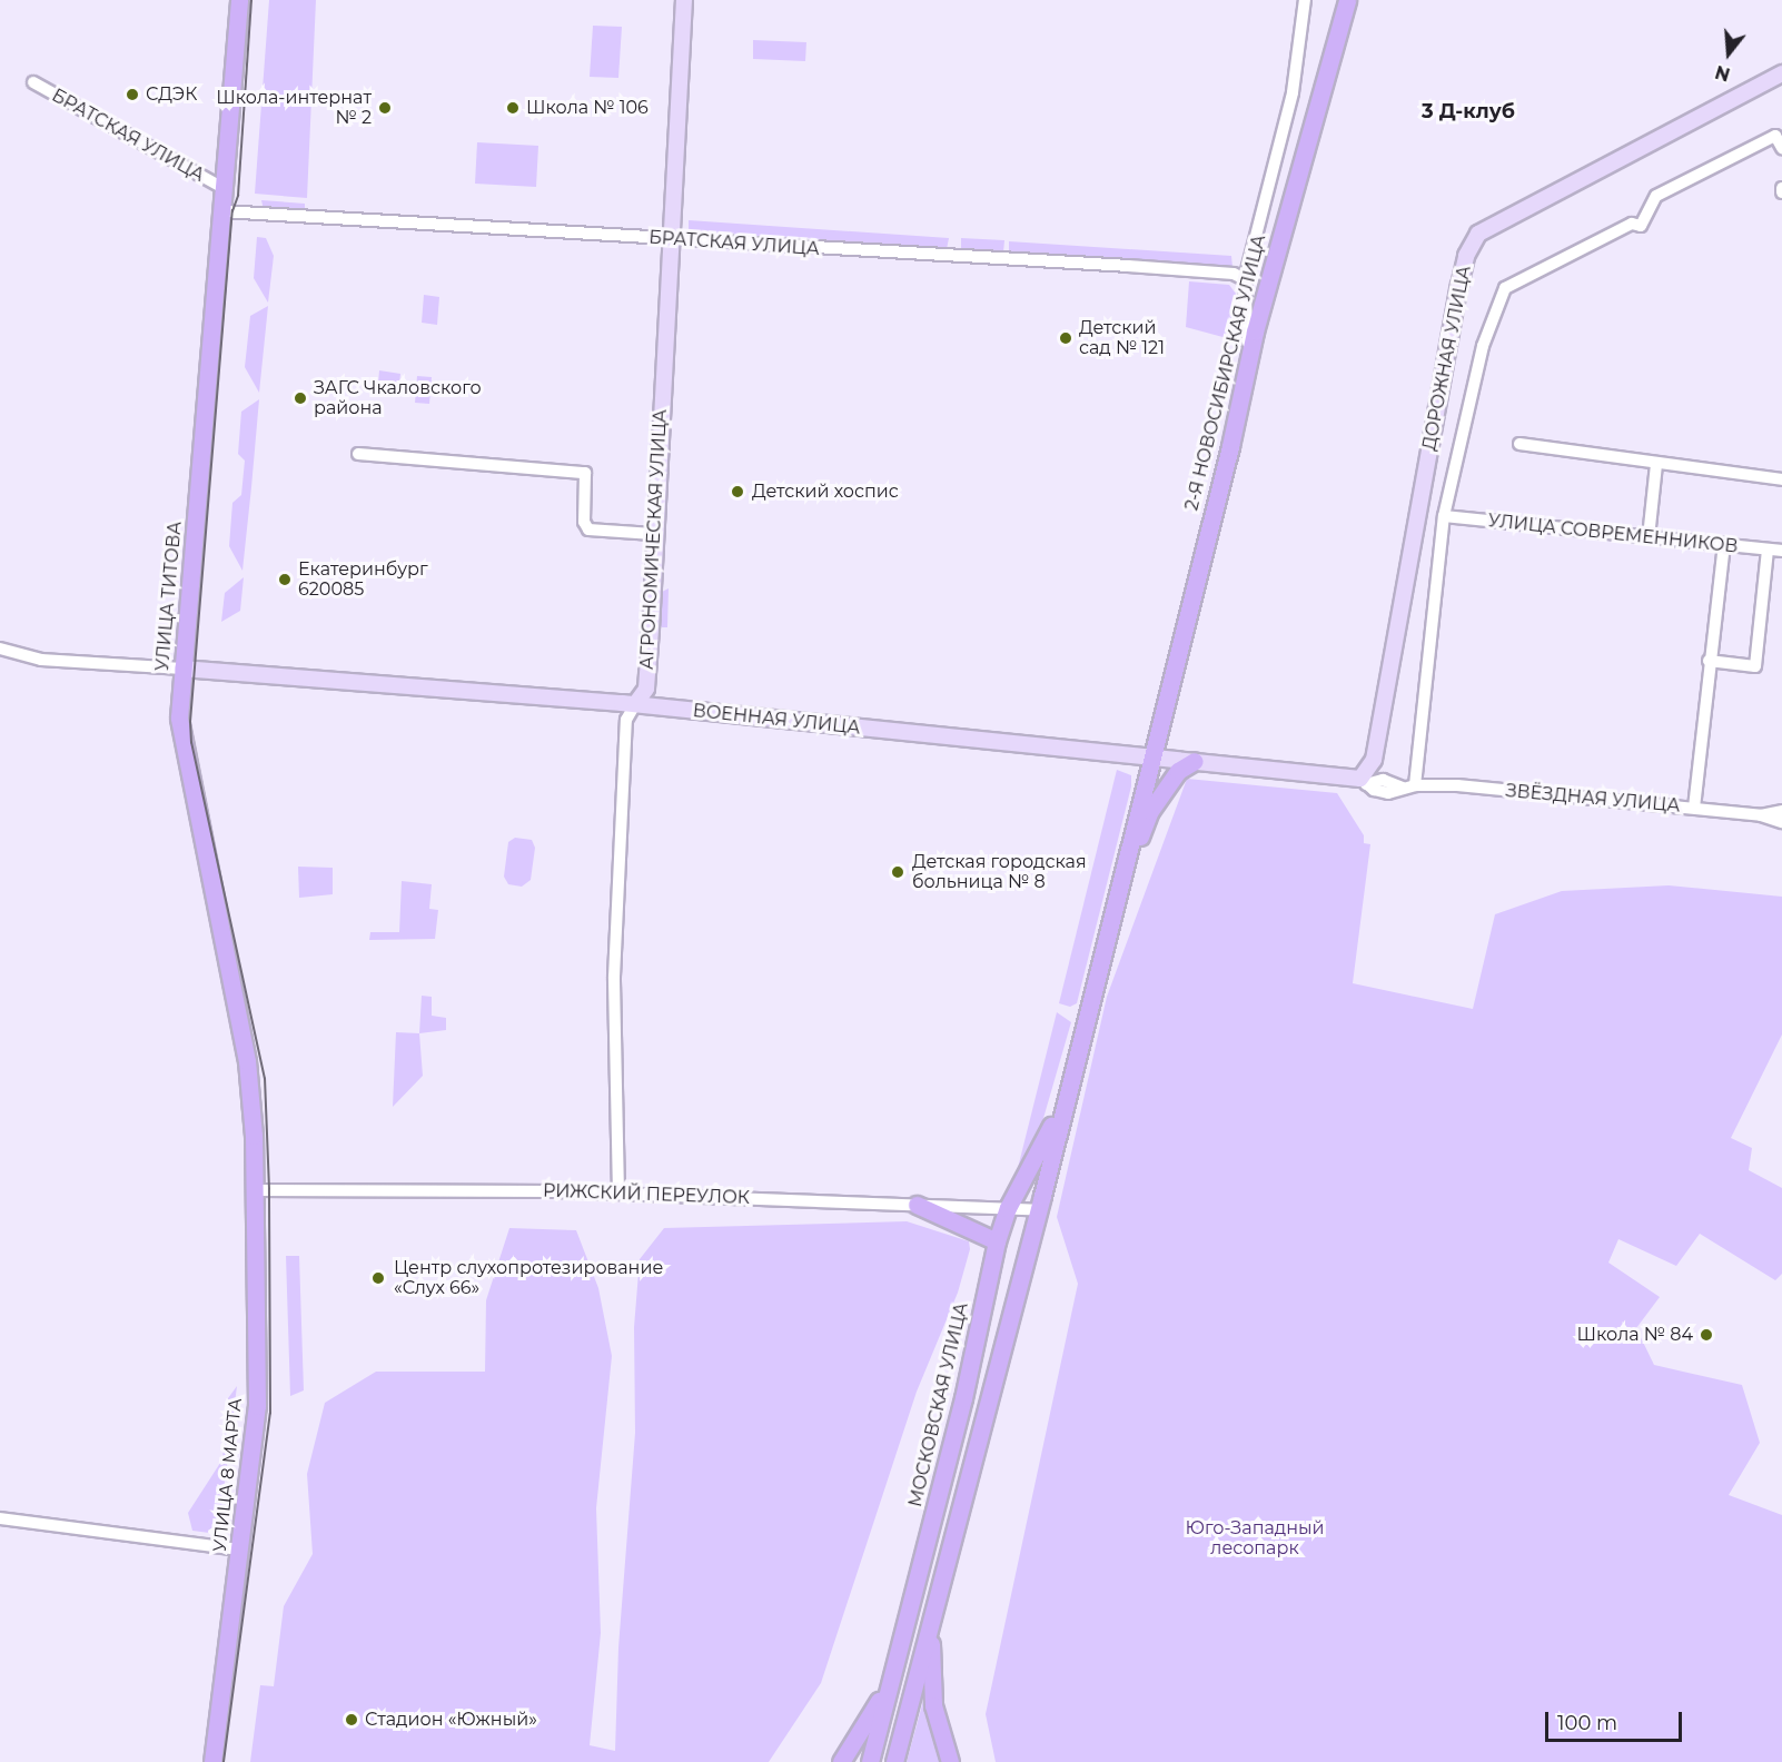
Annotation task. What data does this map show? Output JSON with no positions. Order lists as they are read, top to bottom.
{
  "streets": {
    "main road": [
      "2-Я НОВОСИБИРСКАЯ УЛИЦА",
      "УЛИЦА ТИТОВА",
      "МОСКОВСКАЯ УЛИЦА",
      "УЛИЦА 8 МАРТА"
    ],
    "street": [
      "БРАТСКАЯ УЛИЦА",
      "ДОРОЖНАЯ УЛИЦА",
      "УЛИЦА СОВРЕМЕННИКОВ",
      "АГРОНОМИЧЕСКАЯ УЛИЦА",
      "ВОЕННАЯ УЛИЦА",
      "ЗВЁЗДНАЯ УЛИЦА",
      "РИЖСКИЙ ПЕРЕУЛОК"
    ]
  },
  "crossings": [
    ["БРАТСКАЯ УЛИЦА", "2-Я НОВОСИБИРСКАЯ УЛИЦА"],
    ["БРАТСКАЯ УЛИЦА", "АГРОНОМИЧЕСКАЯ УЛИЦА"],
    ["БРАТСКАЯ УЛИЦА", "УЛИЦА ТИТОВА"],
    ["ДОРОЖНАЯ УЛИЦА", "ВОЕННАЯ УЛИЦА"],
    ["2-Я НОВОСИБИРСКАЯ УЛИЦА", "ВОЕННАЯ УЛИЦА"],
    ["2-Я НОВОСИБИРСКАЯ УЛИЦА", "МОСКОВСКАЯ УЛИЦА"],
    ["АГРОНОМИЧЕСКАЯ УЛИЦА", "ВОЕННАЯ УЛИЦА"],
    ["АГРОНОМИЧЕСКАЯ УЛИЦА", "РИЖСКИЙ ПЕРЕУЛОК"],
    ["УЛИЦА ТИТОВА", "ВОЕННАЯ УЛИЦА"],
    ["УЛИЦА ТИТОВА", "РИЖСКИЙ ПЕРЕУЛОК"],
    ["УЛИЦА ТИТОВА", "УЛИЦА 8 МАРТА"],
    ["ВОЕННАЯ УЛИЦА", "ЗВЁЗДНАЯ УЛИЦА"],
    ["ВОЕННАЯ УЛИЦА", "МОСКОВСКАЯ УЛИЦА"],
    ["РИЖСКИЙ ПЕРЕУЛОК", "МОСКОВСКАЯ УЛИЦА"],
    ["РИЖСКИЙ ПЕРЕУЛОК", "УЛИЦА 8 МАРТА"]
  ],
  "districts": ["3 Д-клуб"],
  "parks": ["Юго-Западный лесопарк"],
  "places": [
    "СДЭК",
    "Школа-интернат № 2",
    "Школа № 106",
    "Детский сад № 121",
    "ЗАГС Чкаловского района",
    "Детский хоспис",
    "Екатеринбург 620085",
    "Детская городская больница № 8",
    "Центр слухопротезирование «Слух 66»",
    "Школа № 84",
    "Стадион «Южный»"
  ],
  "scale_bar": "100 m",
  "north": "bottom"
}
